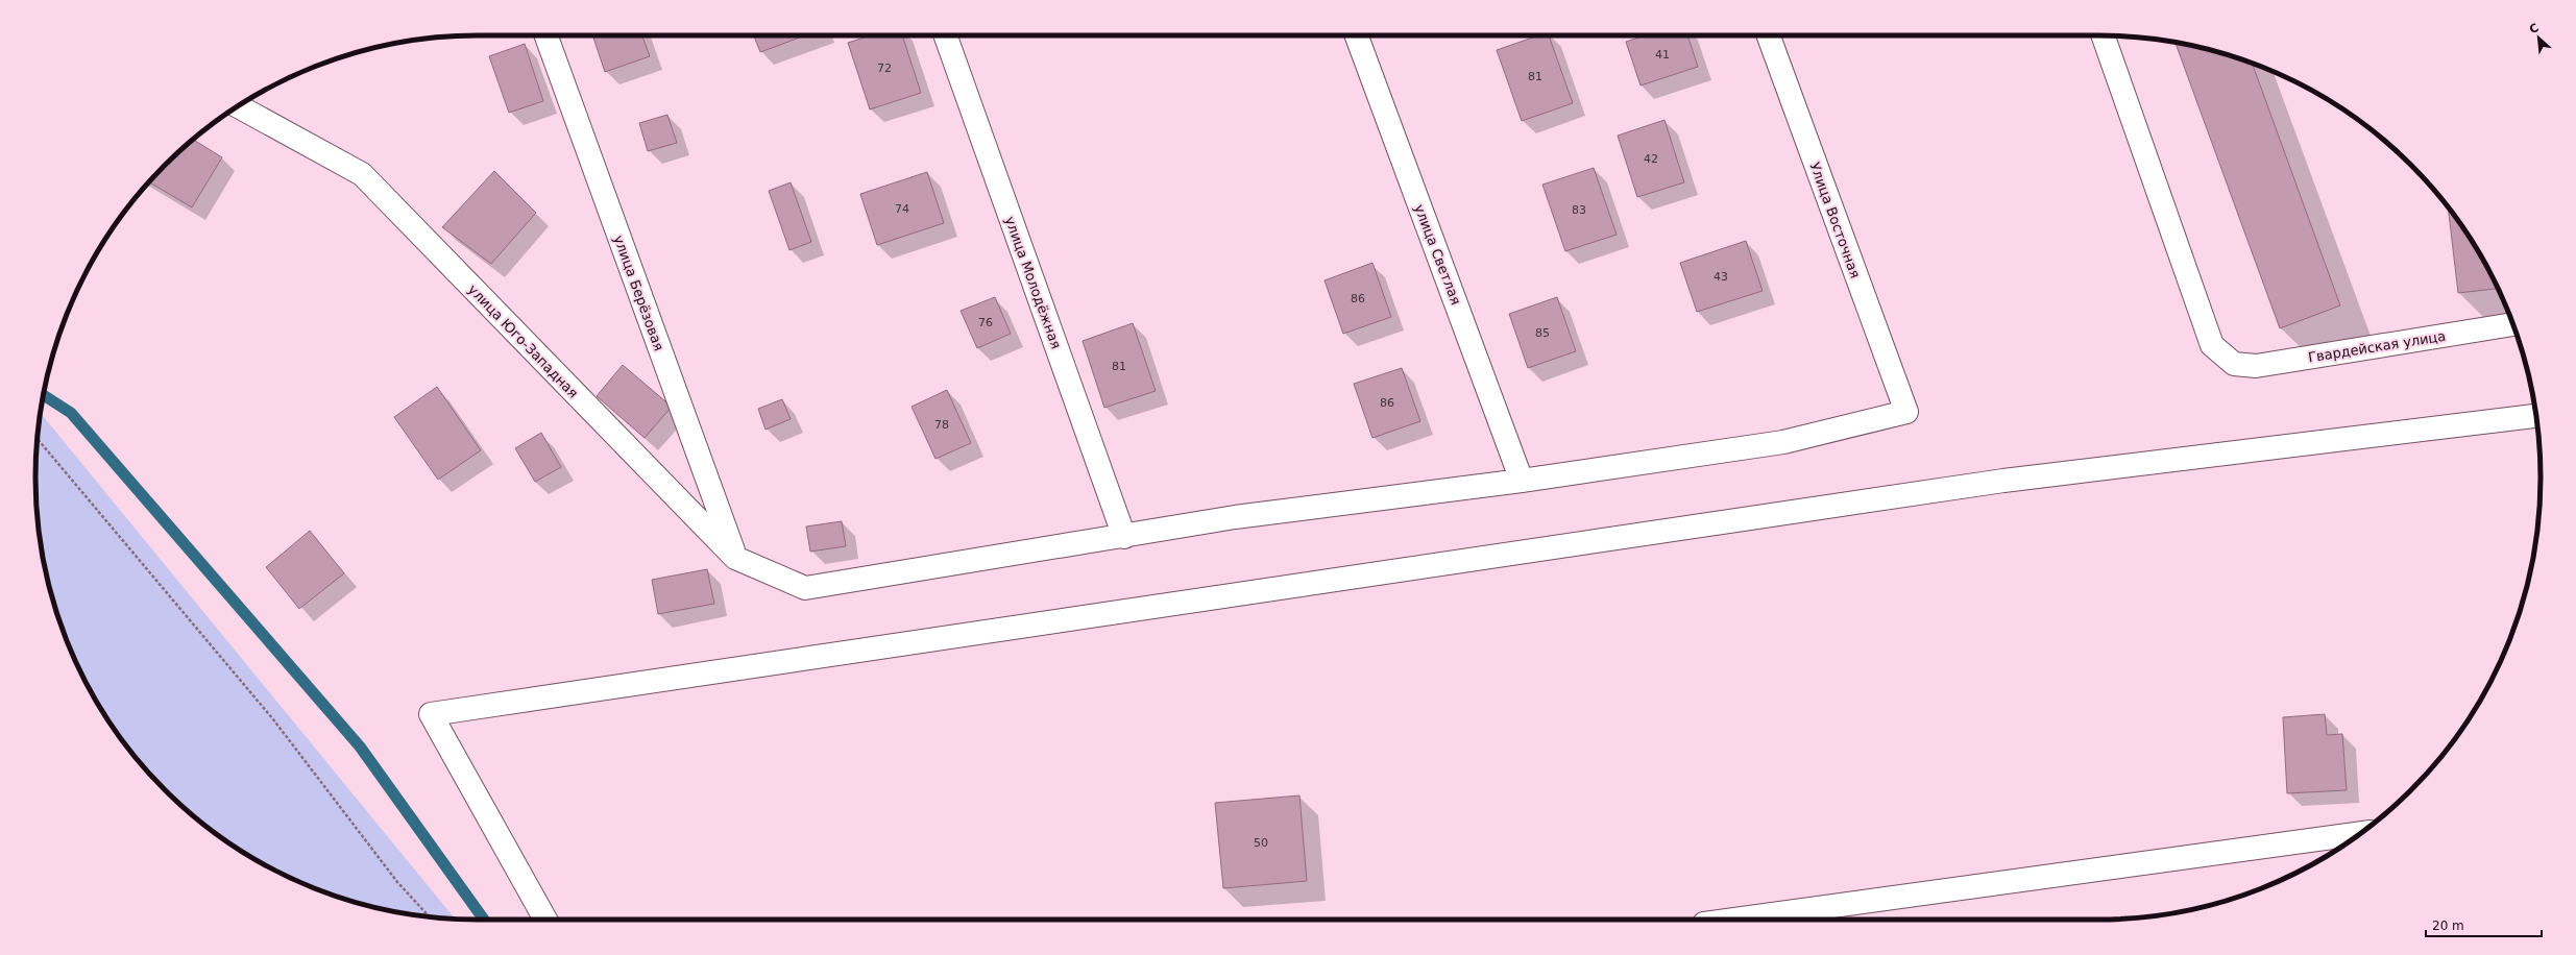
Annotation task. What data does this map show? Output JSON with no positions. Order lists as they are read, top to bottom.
{
  "streets": {
    "street": [
      "Улица Восточная",
      "улица Светлая",
      "улица Молодёжная",
      "улица Берёзовая",
      "улица Юго-Западная",
      "Гвардейская улица"
    ]
  },
  "crossings": [
    ["Улица Восточная", "улица Светлая"],
    ["улица Молодёжная", "улица Юго-Западная"],
    ["улица Берёзовая", "улица Юго-Западная"]
  ],
  "house_numbers": [
    "41",
    "72",
    "81",
    "42",
    "74",
    "83",
    "43",
    "86",
    "76",
    "85",
    "81",
    "86",
    "78",
    "50"
  ],
  "scale_bar": "20 m",
  "north": "top left"
}
